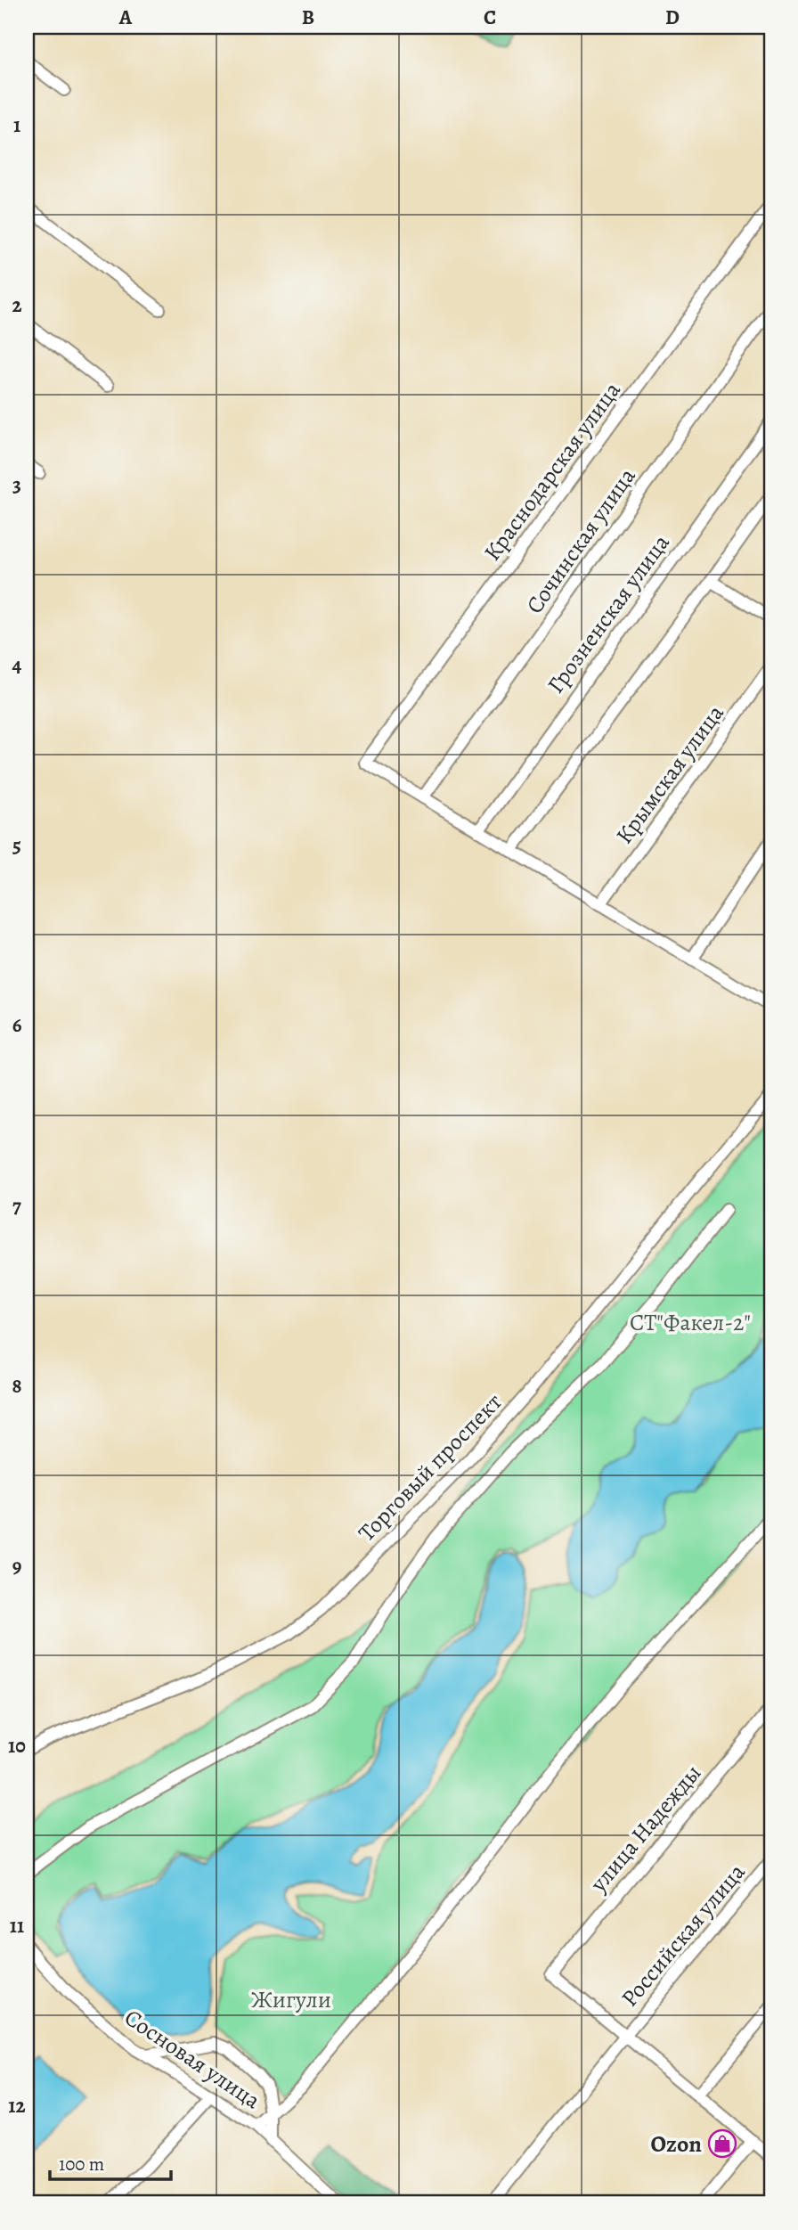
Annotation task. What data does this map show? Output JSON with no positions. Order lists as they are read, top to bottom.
{
  "streets": {
    "street": [
      "Краснодарская улица",
      "Сочинская улица",
      "Грозненская улица",
      "Крымская улица",
      "Торговый проспект",
      "улица Надежды",
      "Российская улица",
      "Сосновая улица"
    ]
  },
  "crossings": [
    ["Краснодарская улица", "Сочинская улица"],
    ["улица Надежды", "Российская улица"]
  ],
  "parks": ["СТ\"Факел-2\"", "Жигули"],
  "places": {
    "shop": ["Ozon"]
  },
  "scale_bar": "100 m",
  "grid": {
    "columns": [
      "A",
      "B",
      "C",
      "D"
    ],
    "rows": [
      "1",
      "2",
      "3",
      "4",
      "5",
      "6",
      "7",
      "8",
      "9",
      "10",
      "11",
      "12"
    ]
  }
}
